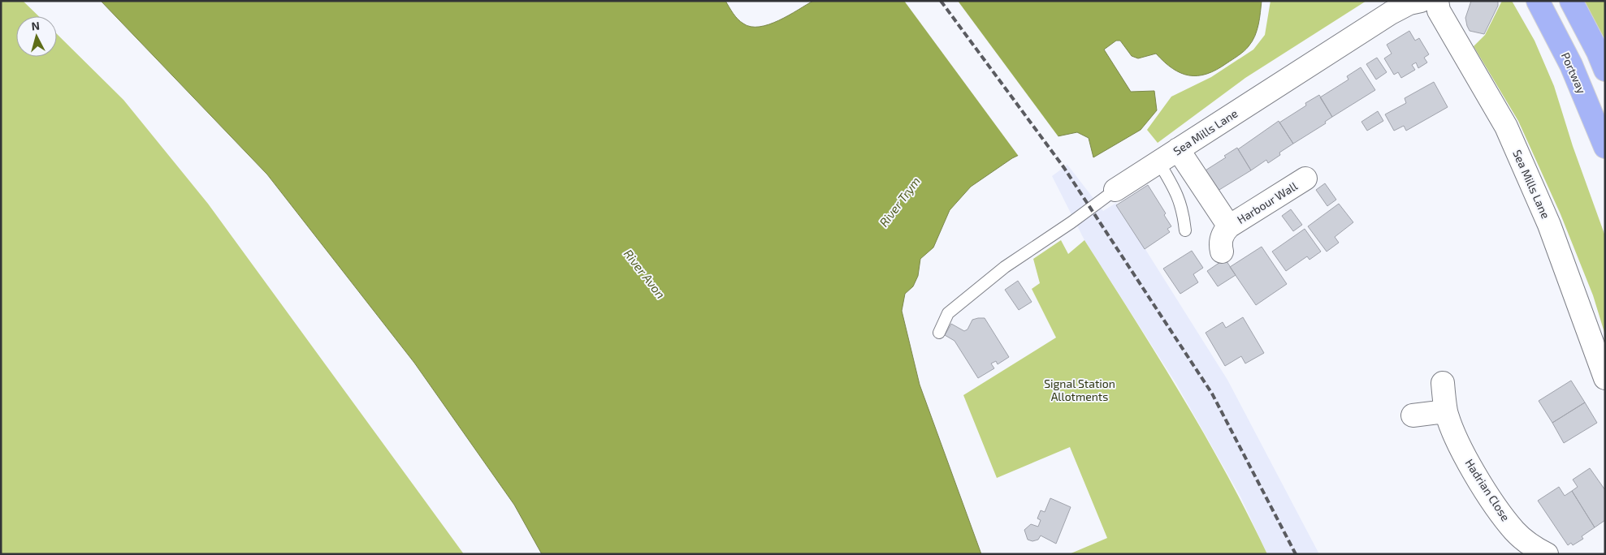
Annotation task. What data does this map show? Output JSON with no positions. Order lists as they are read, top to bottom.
{
  "streets": {
    "highway": ["Portway"],
    "street": ["Sea Mills Lane", "Harbour Wall", "Hadrian Close"]
  },
  "crossings": [
    ["Sea Mills Lane", "Harbour Wall"]
  ],
  "water": ["River Trym", "River Avon"],
  "parks": ["Signal Station Allotments"],
  "north": "top"
}
